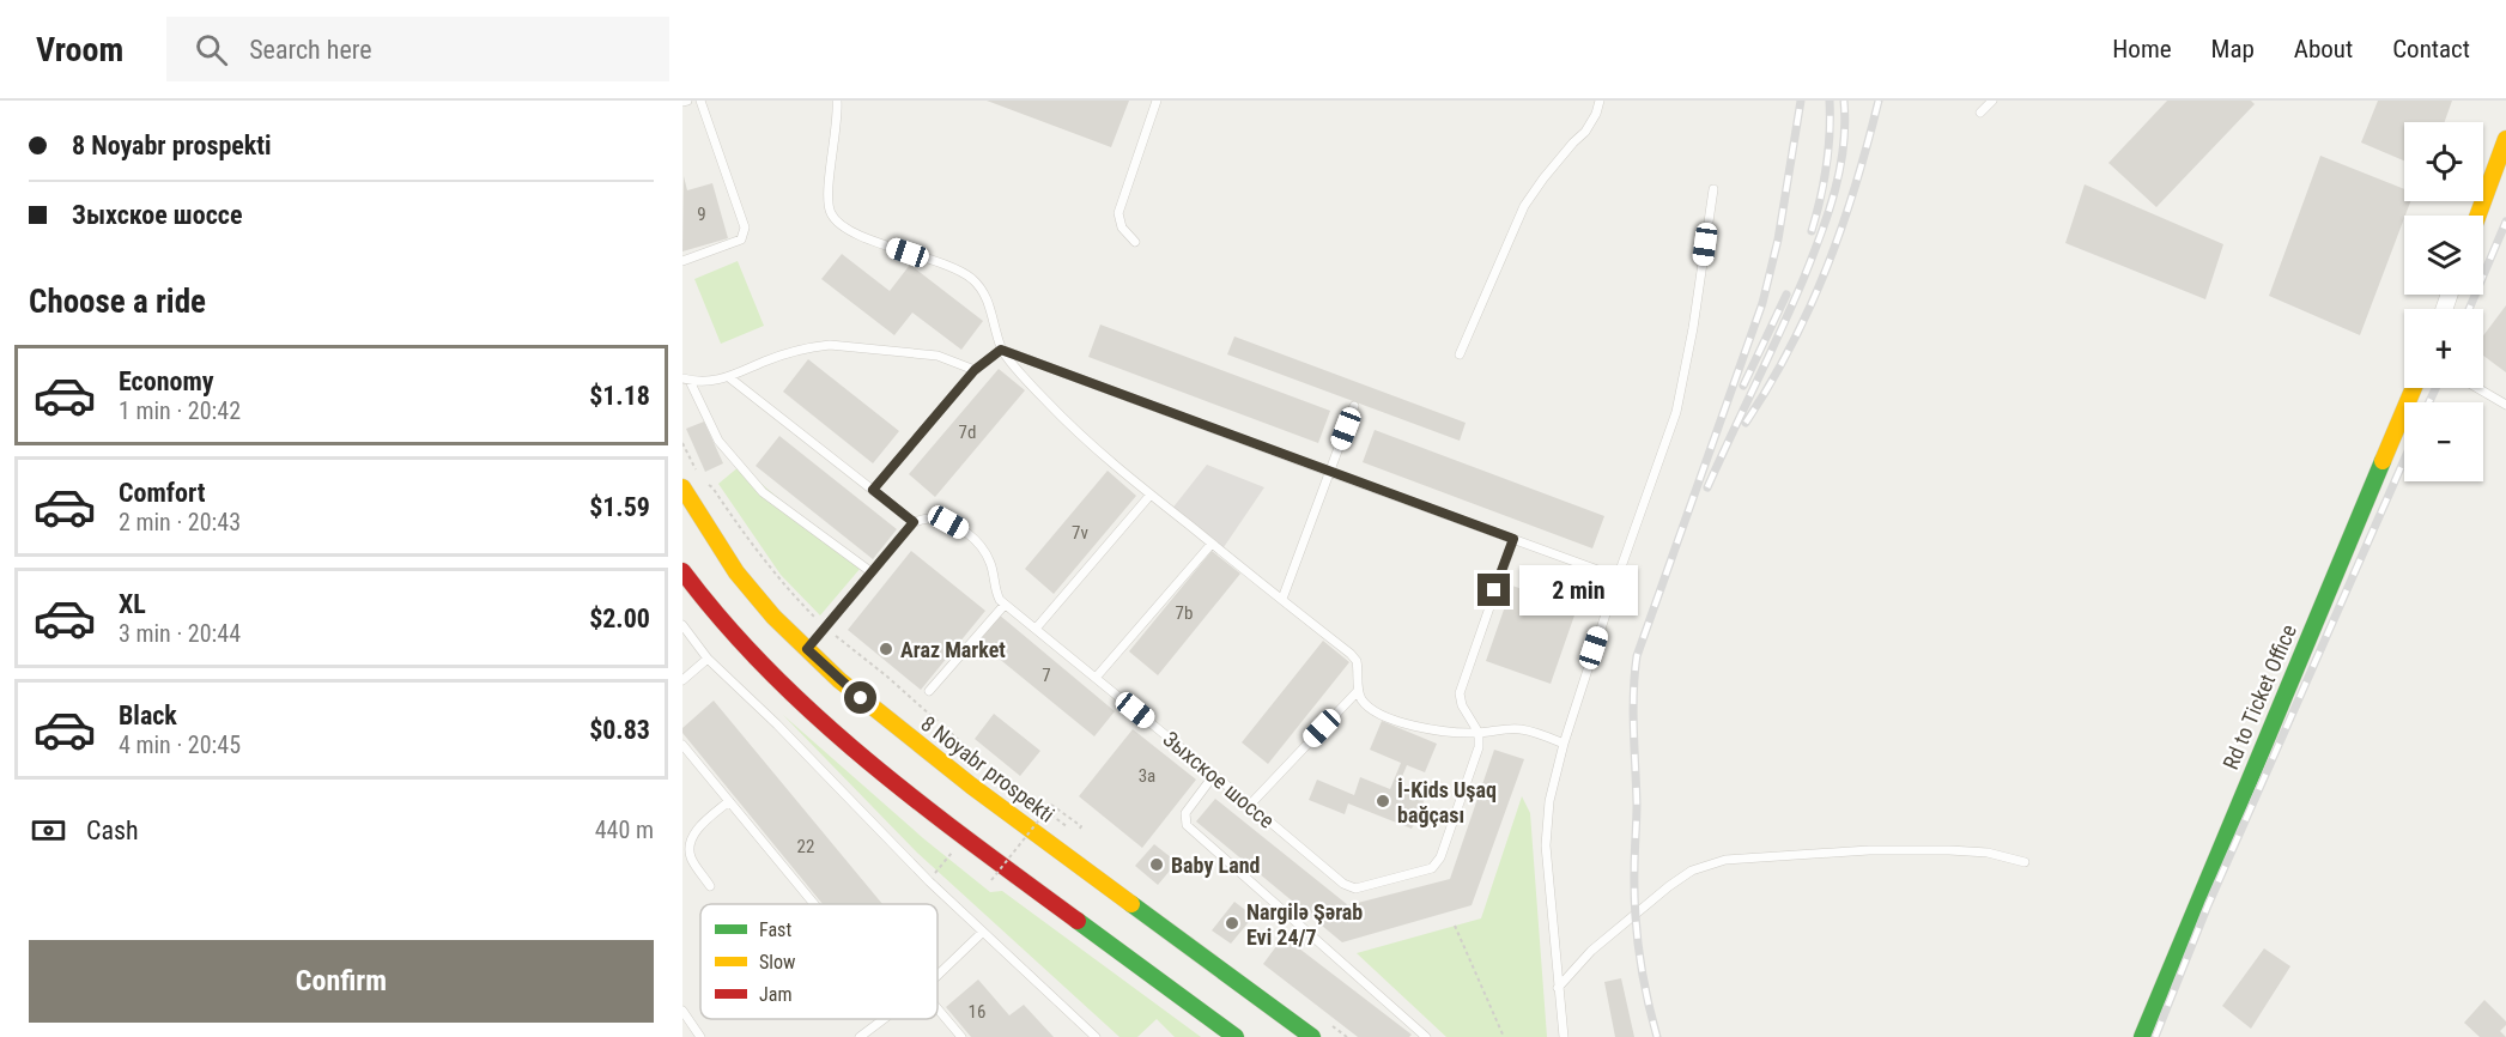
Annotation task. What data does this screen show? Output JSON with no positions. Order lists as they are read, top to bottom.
{
  "streets": {
    "main road": ["Rd to Ticket Office", "8 Noyabr prospekti"],
    "lane": ["Зыхское шоссе"]
  },
  "places": [
    "Araz Market",
    "İ-Kids Uşaq bağçası",
    "Baby Land",
    "Nargilə Şərab Evi 24/7"
  ],
  "house_numbers": [
    "9",
    "7d",
    "7v",
    "7b",
    "7",
    "3a",
    "22",
    "16"
  ],
  "legend": ["Fast", "Slow", "Jam"],
  "page": {
    "header": "Vroom",
    "search": "Search here",
    "nav": [
      "Home",
      "Map",
      "About",
      "Contact"
    ],
    "banner": ["8 Noyabr prospekti", "Зыхское шоссе"],
    "map_buttons": ["+", "−"],
    "heading": "Choose a ride",
    "list": [
      {
        "name": "Economy",
        "note": "1 min · 20:42",
        "value": "$1.18"
      },
      {
        "name": "Comfort",
        "note": "2 min · 20:43",
        "value": "$1.59"
      },
      {
        "name": "XL",
        "note": "3 min · 20:44",
        "value": "$2.00"
      },
      {
        "name": "Black",
        "note": "4 min · 20:45",
        "value": "$0.83"
      }
    ],
    "bubble": "2 min",
    "pay": ["Cash", "440 m"],
    "buttons": "Confirm"
  }
}
